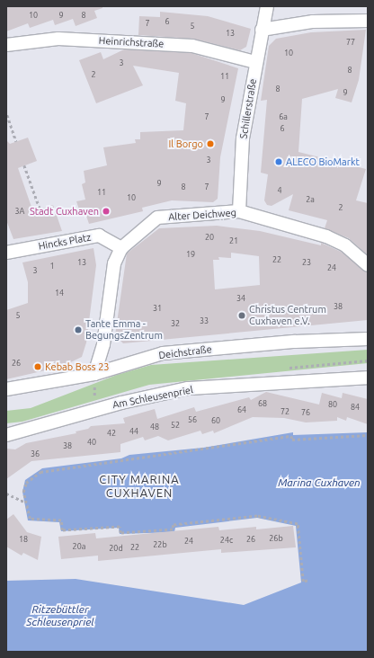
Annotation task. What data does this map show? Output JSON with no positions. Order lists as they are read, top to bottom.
{
  "streets": {
    "street": [
      "Heinrichstraße",
      "Schillerstraße",
      "Alter Deichweg",
      "Hincks Platz",
      "Deichstraße",
      "Am Schleusenpriel"
    ]
  },
  "crossings": [
    ["Heinrichstraße", "Schillerstraße"],
    ["Schillerstraße", "Alter Deichweg"],
    ["Alter Deichweg", "Hincks Platz"],
    ["Alter Deichweg", "Deichstraße"]
  ],
  "districts": ["CITY MARINA CUXHAVEN"],
  "water": ["Marina Cuxhaven", "Ritzebüttler Schleusenpriel"],
  "places": [
    "Il Borgo",
    "ALECO BioMarkt",
    "Stadt Cuxhaven",
    "Christus Centrum Cuxhaven e.V.",
    "Tante Emma - BegungsZentrum",
    "Kebab Boss 23"
  ],
  "house_numbers": [
    "10",
    "9",
    "8",
    "6",
    "7",
    "5",
    "13",
    "77",
    "10",
    "3",
    "8",
    "2",
    "11",
    "8",
    "9",
    "9",
    "7",
    "6a",
    "6",
    "3",
    "9",
    "8",
    "7",
    "4",
    "11",
    "10",
    "2a",
    "2",
    "3A",
    "20",
    "21",
    "19",
    "22",
    "13",
    "23",
    "1",
    "24",
    "3",
    "14",
    "34",
    "38",
    "31",
    "5",
    "33",
    "32",
    "26",
    "68",
    "80",
    "84",
    "64",
    "72",
    "76",
    "56",
    "60",
    "52",
    "48",
    "44",
    "42",
    "40",
    "38",
    "36",
    "26b",
    "18",
    "26",
    "24c",
    "24",
    "22b",
    "20a",
    "22",
    "20d"
  ]
}
